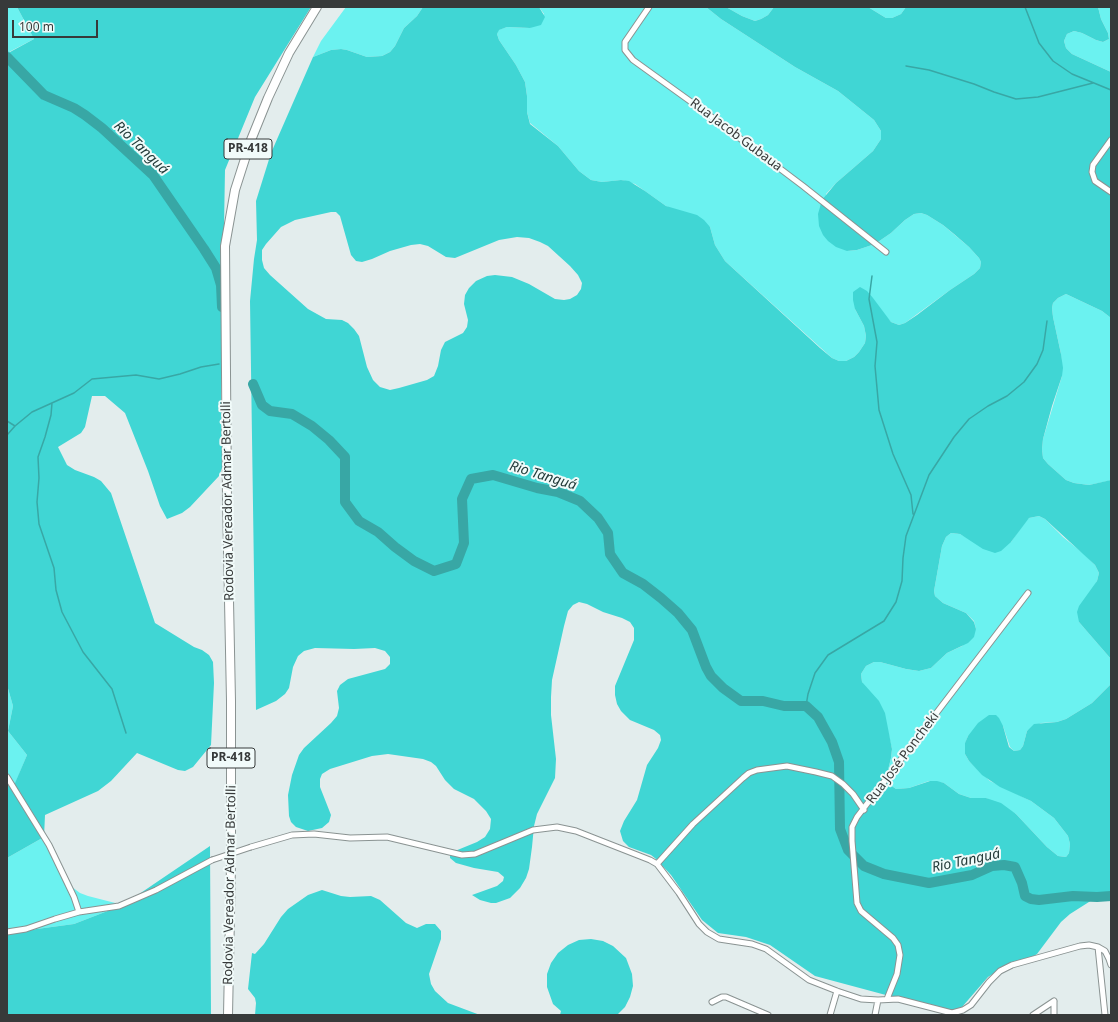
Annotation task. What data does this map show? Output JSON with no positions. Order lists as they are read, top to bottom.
{
  "streets": {
    "highway": ["PR-418", "Rodovia Vereador Admar Bertolli"],
    "street": ["Rua Jacob Gubaua", "Rua José Poncheki"]
  },
  "water": ["Rio Tanguá"],
  "scale_bar": "100 m"
}
